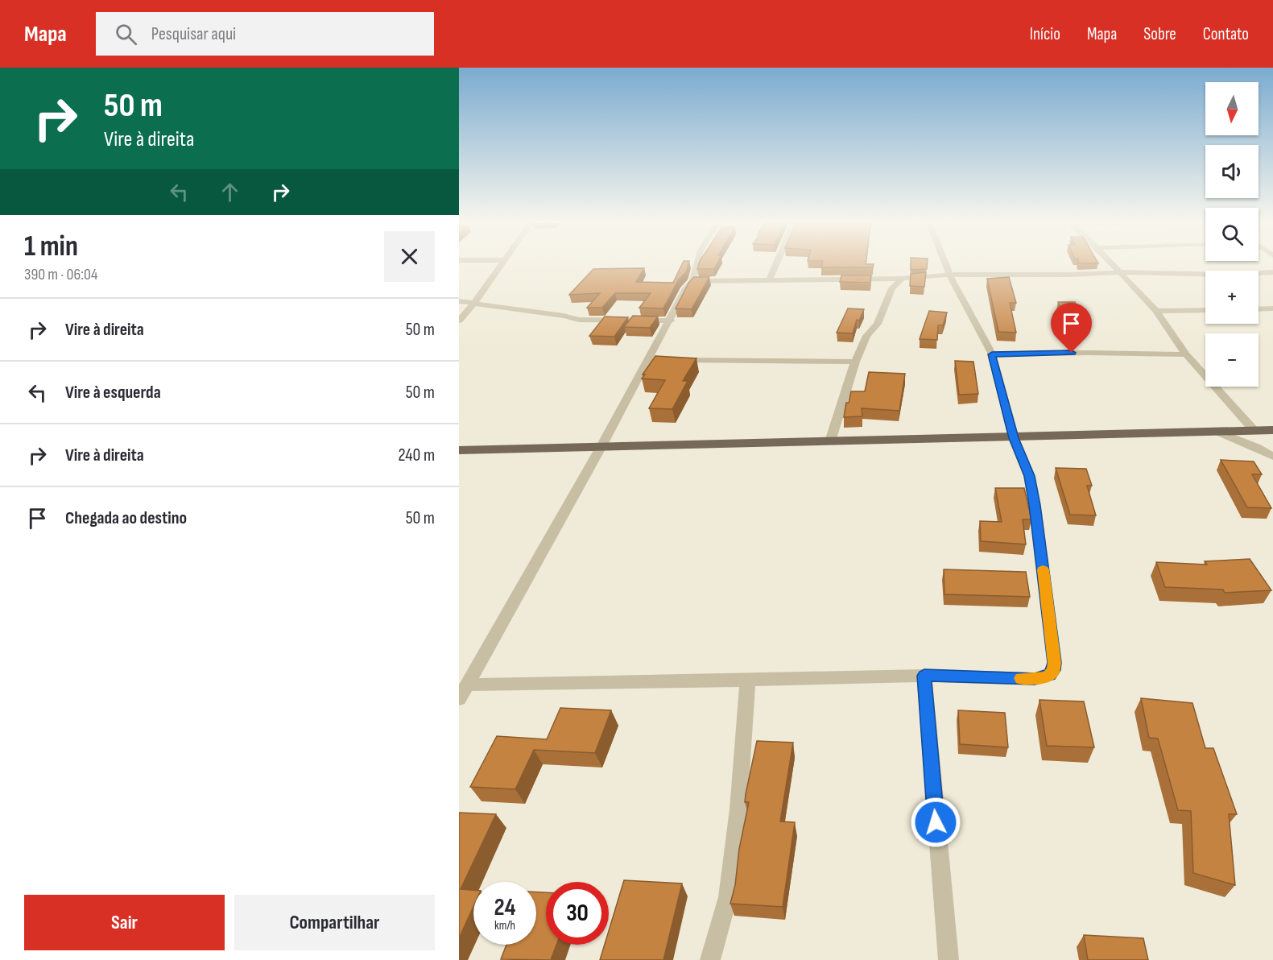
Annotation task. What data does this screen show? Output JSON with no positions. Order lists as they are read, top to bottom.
{
  "north": "bottom",
  "page": {
    "header": "Mapa",
    "search": "Pesquisar aqui",
    "nav": [
      "Início",
      "Mapa",
      "Sobre",
      "Contato"
    ],
    "turn": ["50 m", "Vire à direita"],
    "map_buttons": ["+", "−"],
    "heading": ["1 min", "390 m · 06:04"],
    "list": [
      {
        "name": "Vire à direita",
        "value": "50 m"
      },
      {
        "name": "Vire à esquerda",
        "value": "50 m"
      },
      {
        "name": "Vire à direita",
        "value": "240 m"
      },
      {
        "name": "Chegada ao destino",
        "value": "50 m"
      }
    ],
    "speed": "24 km/h",
    "limit": "30",
    "buttons": ["Sair", "Compartilhar"]
  }
}
